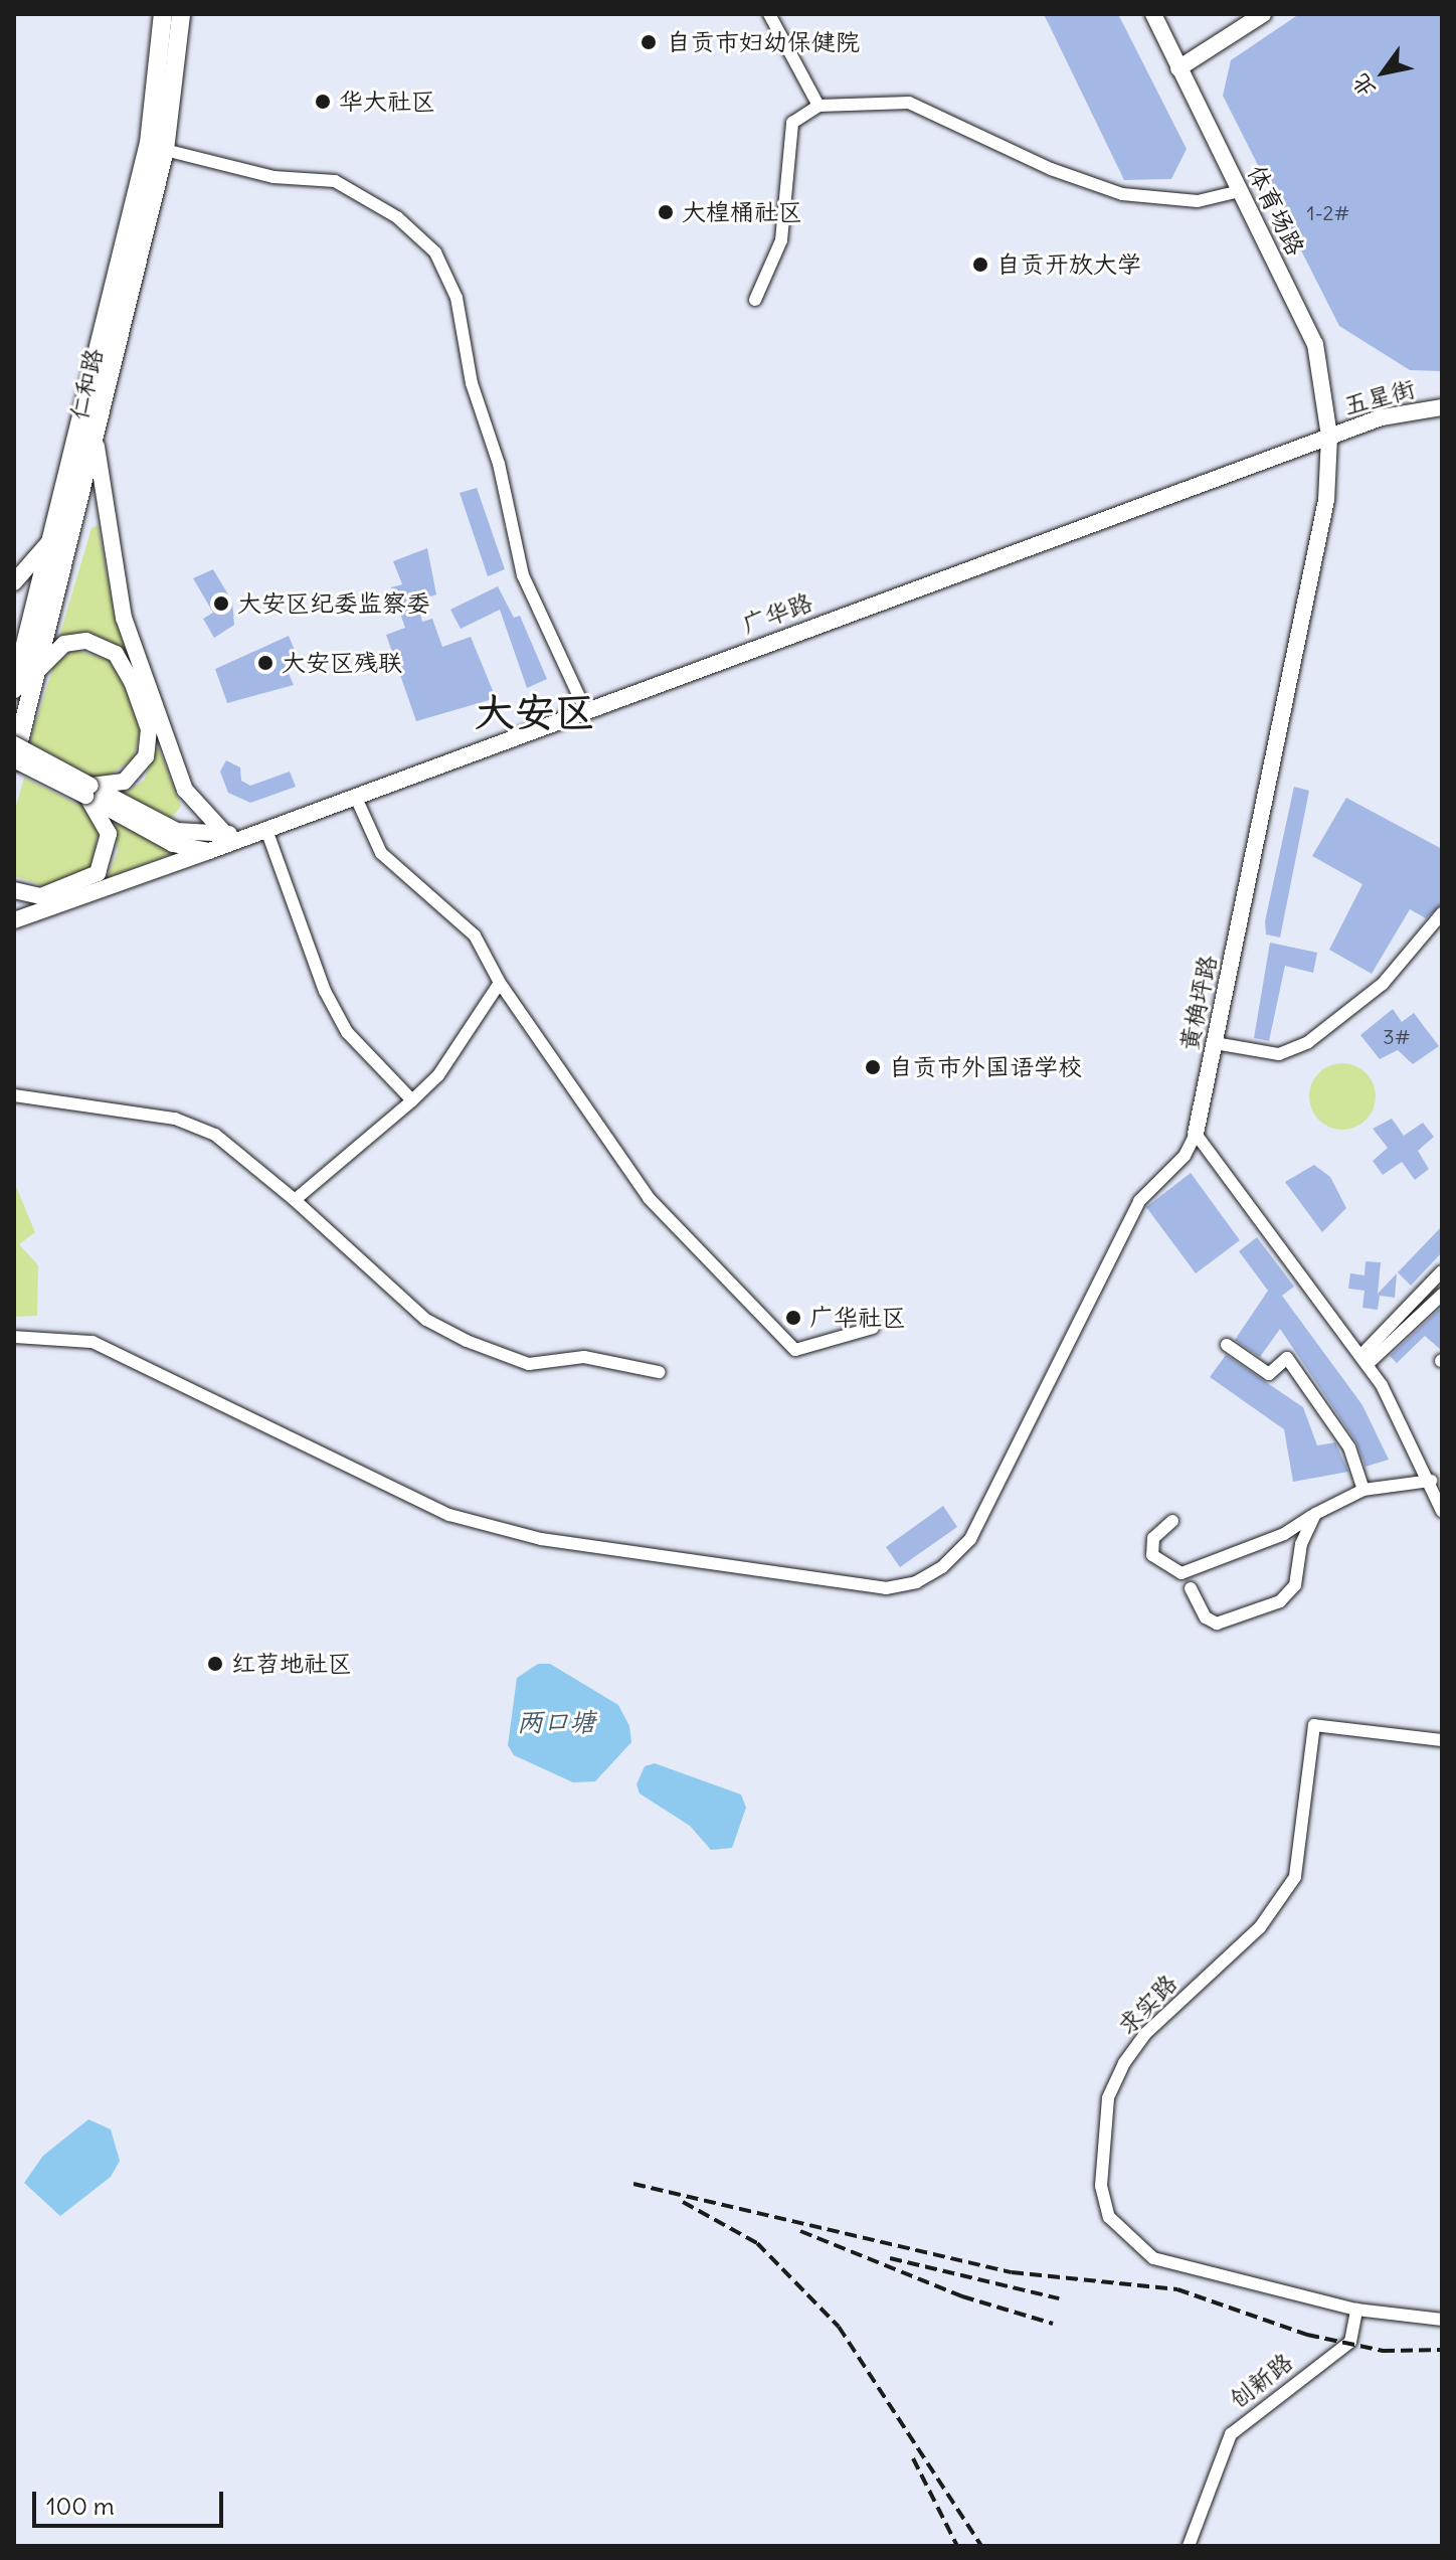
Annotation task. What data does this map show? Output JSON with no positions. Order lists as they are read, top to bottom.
{
  "streets": {
    "main road": [
      "体育场路",
      "仁和路",
      "五星街",
      "广华路",
      "黄桷坪路"
    ],
    "street": ["求实路", "创新路"]
  },
  "crossings": [
    ["体育场路", "五星街"],
    ["体育场路", "广华路"],
    ["体育场路", "黄桷坪路"],
    ["五星街", "广华路"],
    ["五星街", "黄桷坪路"],
    ["广华路", "黄桷坪路"],
    ["求实路", "创新路"]
  ],
  "districts": ["大安区"],
  "water": ["两口塘"],
  "places": [
    "自贡市妇幼保健院",
    "华大社区",
    "大楻桶社区",
    "自贡开放大学",
    "大安区纪委监察委",
    "大安区残联",
    "自贡市外国语学校",
    "广华社区",
    "红苕地社区"
  ],
  "house_numbers": ["1-2#", "3#"],
  "scale_bar": "100 m",
  "north": "bottom left"
}
